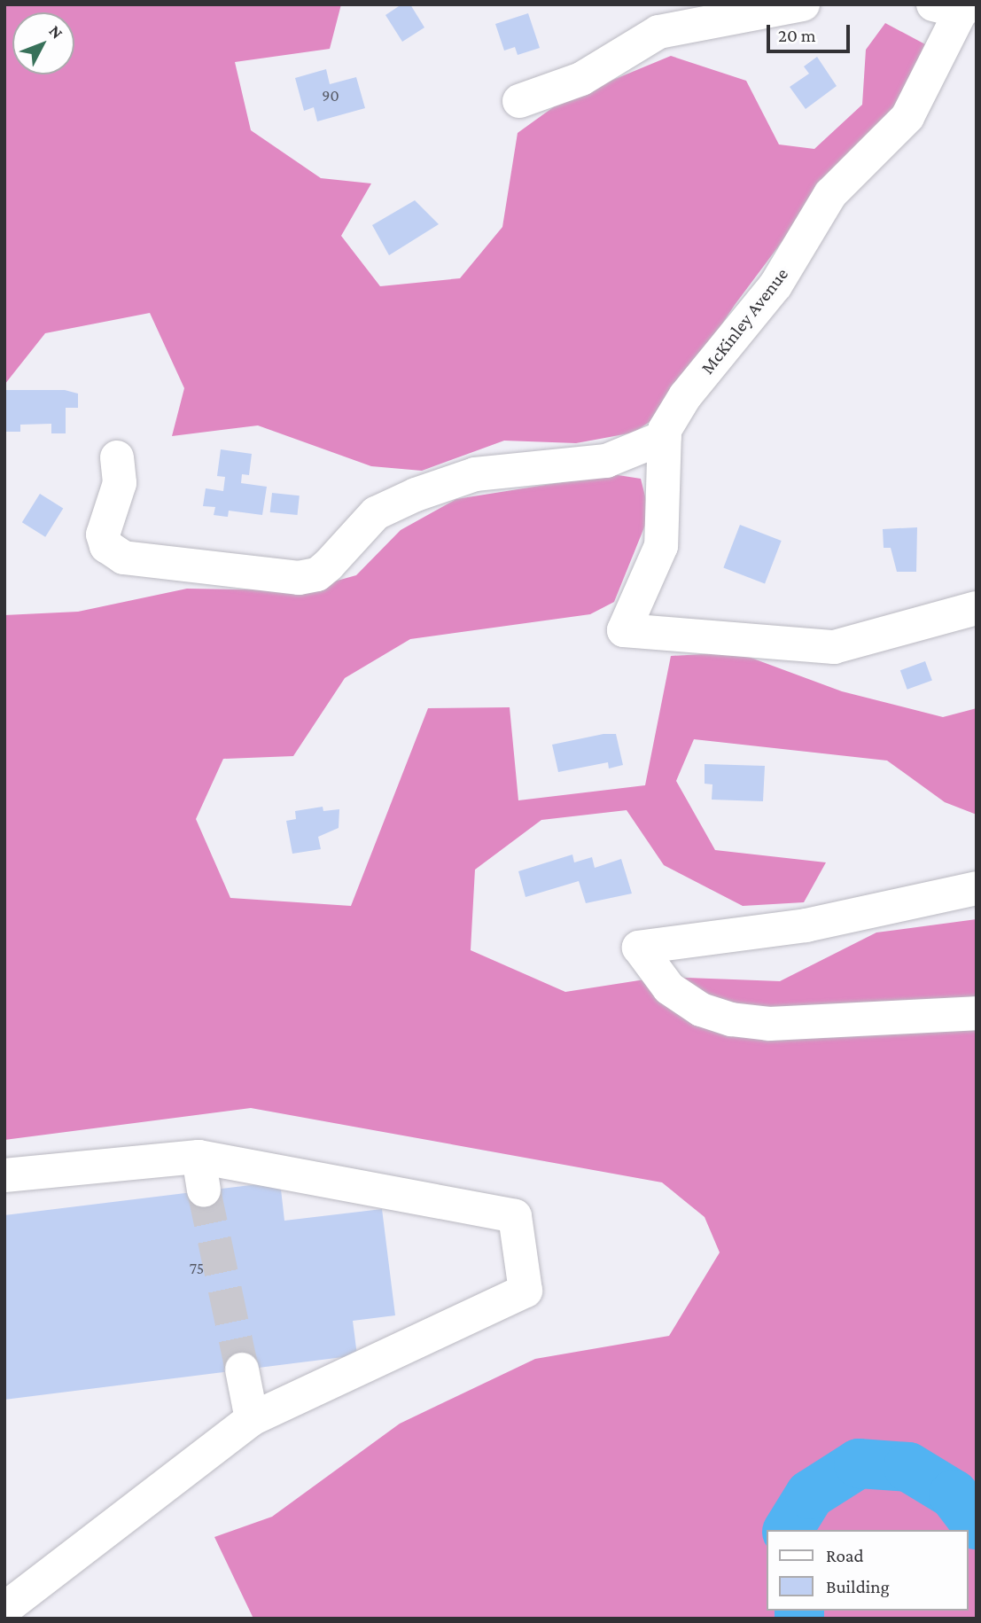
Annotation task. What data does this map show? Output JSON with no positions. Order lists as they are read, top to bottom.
{
  "streets": {
    "street": ["McKinley Avenue"]
  },
  "house_numbers": ["90", "75"],
  "legend": ["Road", "Building"],
  "scale_bar": "20 m",
  "north": "top right"
}
